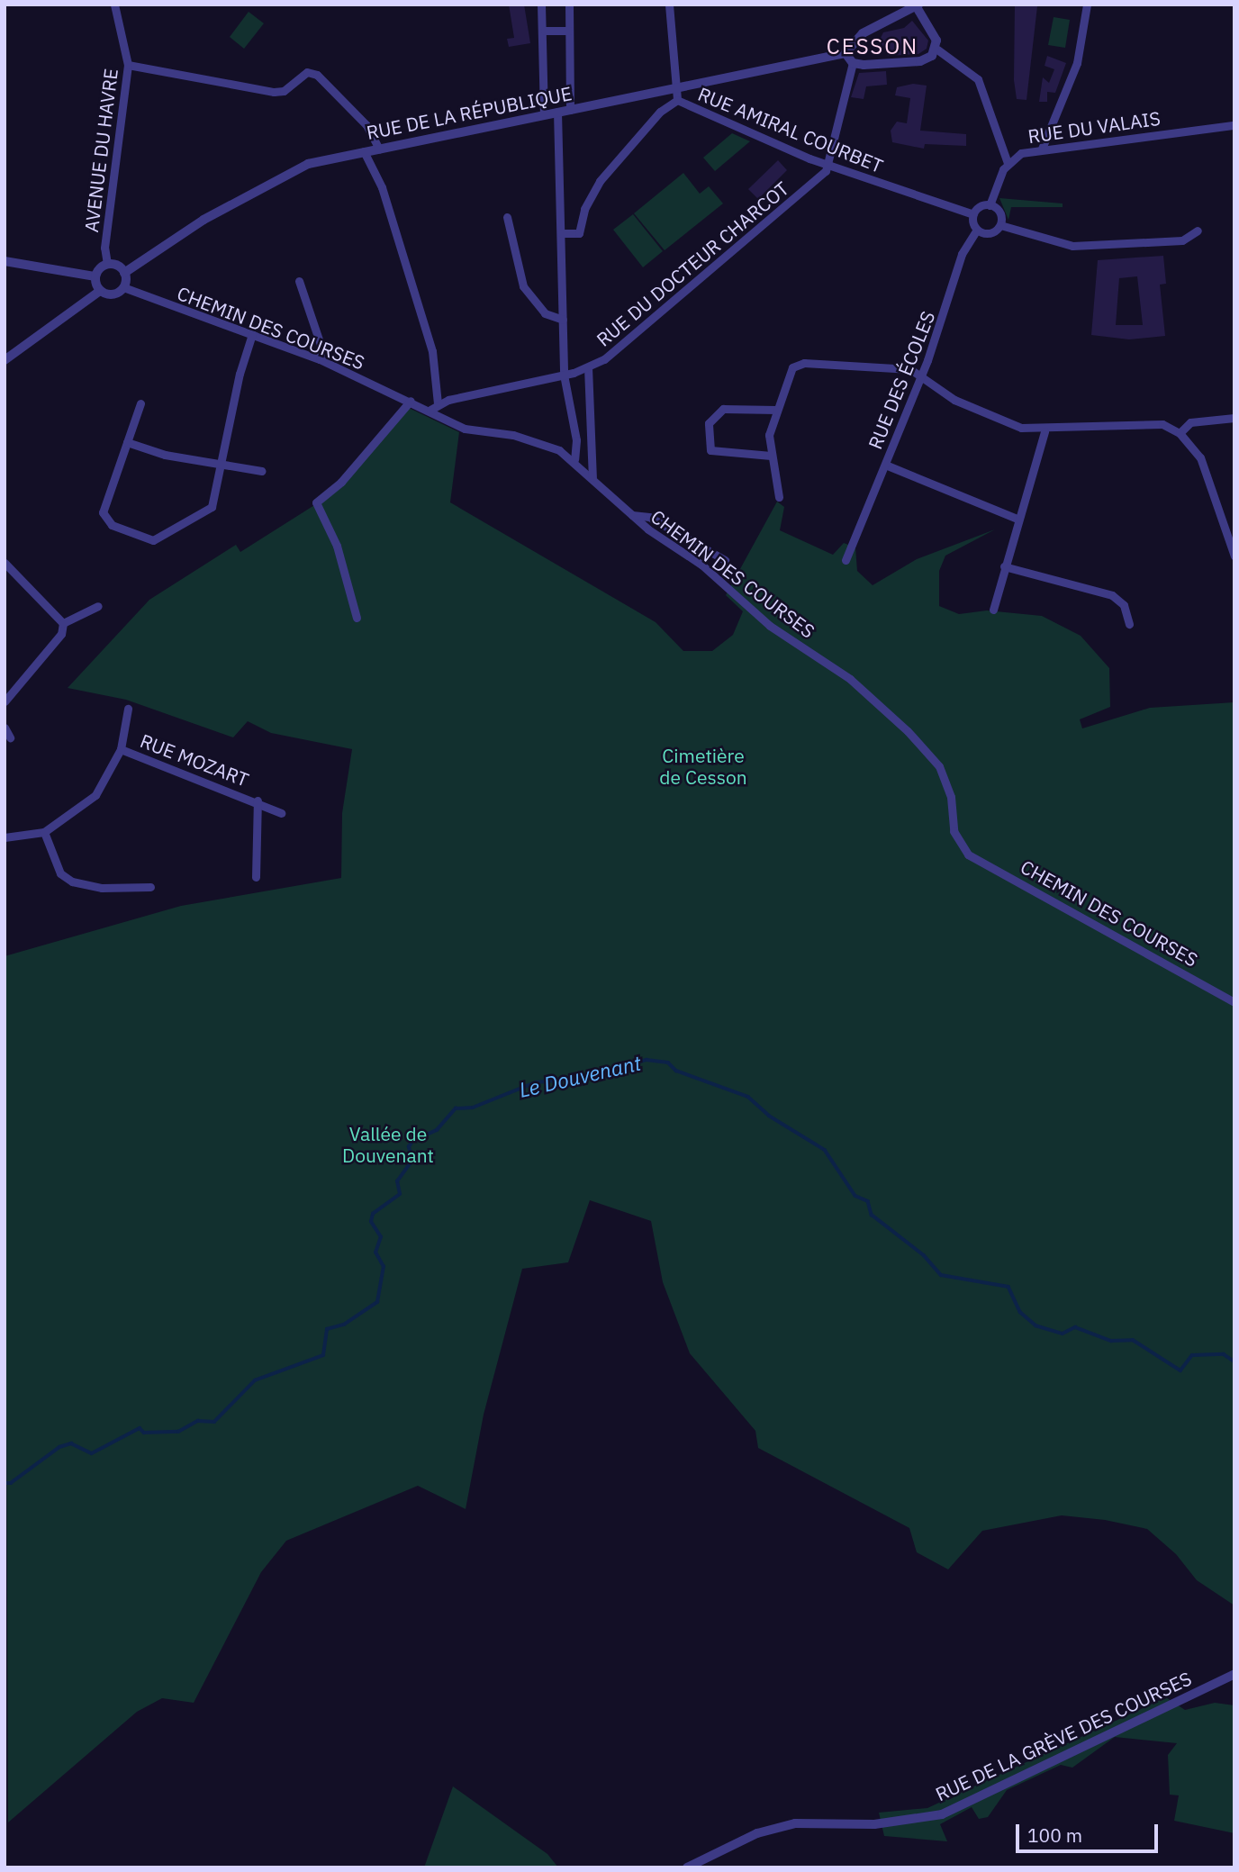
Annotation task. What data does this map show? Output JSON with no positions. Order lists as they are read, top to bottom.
{
  "streets": {
    "street": [
      "RUE DE LA RÉPUBLIQUE",
      "RUE DU VALAIS",
      "RUE AMIRAL COURBET",
      "AVENUE DU HAVRE",
      "RUE DU DOCTEUR CHARCOT",
      "CHEMIN DES COURSES",
      "RUE DES ÉCOLES",
      "RUE MOZART",
      "RUE DE LA GRÈVE DES COURSES"
    ]
  },
  "crossings": [
    ["RUE DE LA RÉPUBLIQUE", "RUE AMIRAL COURBET"],
    ["RUE DE LA RÉPUBLIQUE", "AVENUE DU HAVRE"],
    ["RUE DE LA RÉPUBLIQUE", "CHEMIN DES COURSES"],
    ["RUE DU VALAIS", "RUE AMIRAL COURBET"],
    ["RUE DU VALAIS", "RUE DES ÉCOLES"],
    ["RUE AMIRAL COURBET", "RUE DU DOCTEUR CHARCOT"],
    ["RUE AMIRAL COURBET", "RUE DES ÉCOLES"],
    ["AVENUE DU HAVRE", "CHEMIN DES COURSES"],
    ["RUE DU DOCTEUR CHARCOT", "CHEMIN DES COURSES"]
  ],
  "districts": ["CESSON"],
  "water": ["Le Douvenant"],
  "parks": ["Cimetière de Cesson", "Vallée de Douvenant"],
  "scale_bar": "100 m"
}
